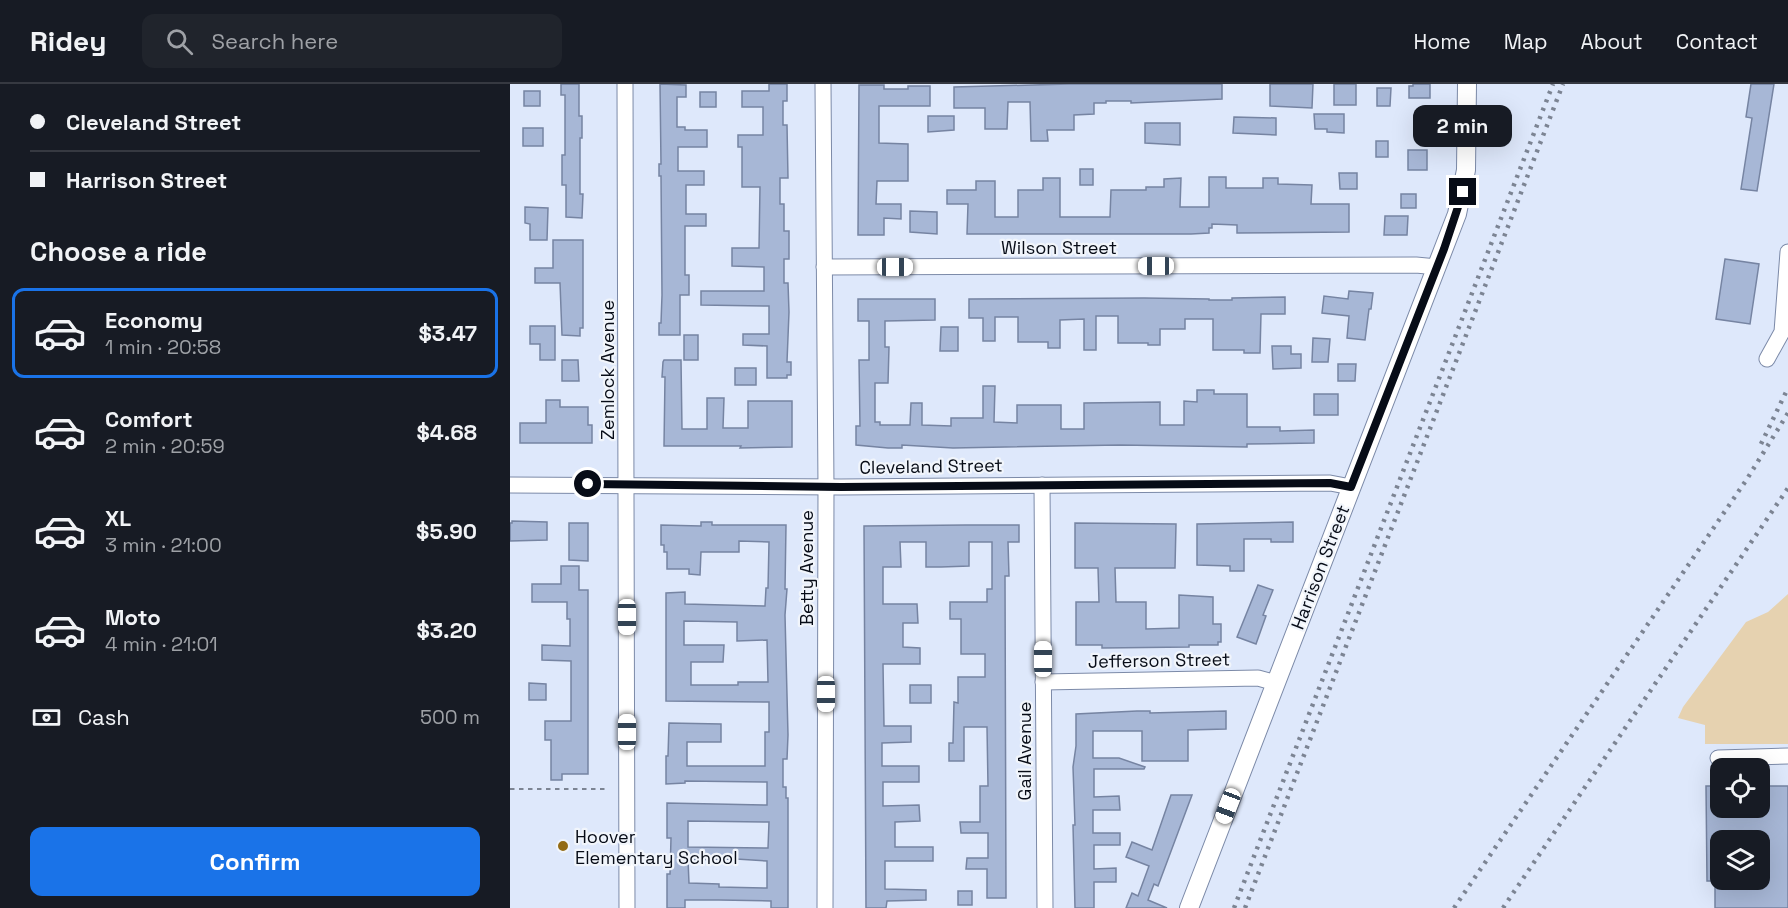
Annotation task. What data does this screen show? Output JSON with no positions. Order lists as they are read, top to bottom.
{
  "streets": {
    "main road": ["Harrison Street"],
    "street": [
      "Wilson Street",
      "Zemlock Avenue",
      "Cleveland Street",
      "Betty Avenue",
      "Jefferson Street",
      "Gail Avenue"
    ]
  },
  "crossings": [
    ["Wilson Street", "Harrison Street"],
    ["Wilson Street", "Betty Avenue"],
    ["Zemlock Avenue", "Cleveland Street"],
    ["Cleveland Street", "Harrison Street"],
    ["Cleveland Street", "Betty Avenue"],
    ["Cleveland Street", "Gail Avenue"],
    ["Harrison Street", "Jefferson Street"],
    ["Jefferson Street", "Gail Avenue"]
  ],
  "places": ["Hoover Elementary School"],
  "page": {
    "header": "Ridey",
    "search": "Search here",
    "nav": [
      "Home",
      "Map",
      "About",
      "Contact"
    ],
    "banner": ["Cleveland Street", "Harrison Street"],
    "bubble": "2 min",
    "heading": "Choose a ride",
    "list": [
      {
        "name": "Economy",
        "note": "1 min · 20:58",
        "value": "$3.47"
      },
      {
        "name": "Comfort",
        "note": "2 min · 20:59",
        "value": "$4.68"
      },
      {
        "name": "XL",
        "note": "3 min · 21:00",
        "value": "$5.90"
      },
      {
        "name": "Moto",
        "note": "4 min · 21:01",
        "value": "$3.20"
      }
    ],
    "pay": ["Cash", "500 m"],
    "buttons": "Confirm"
  }
}
